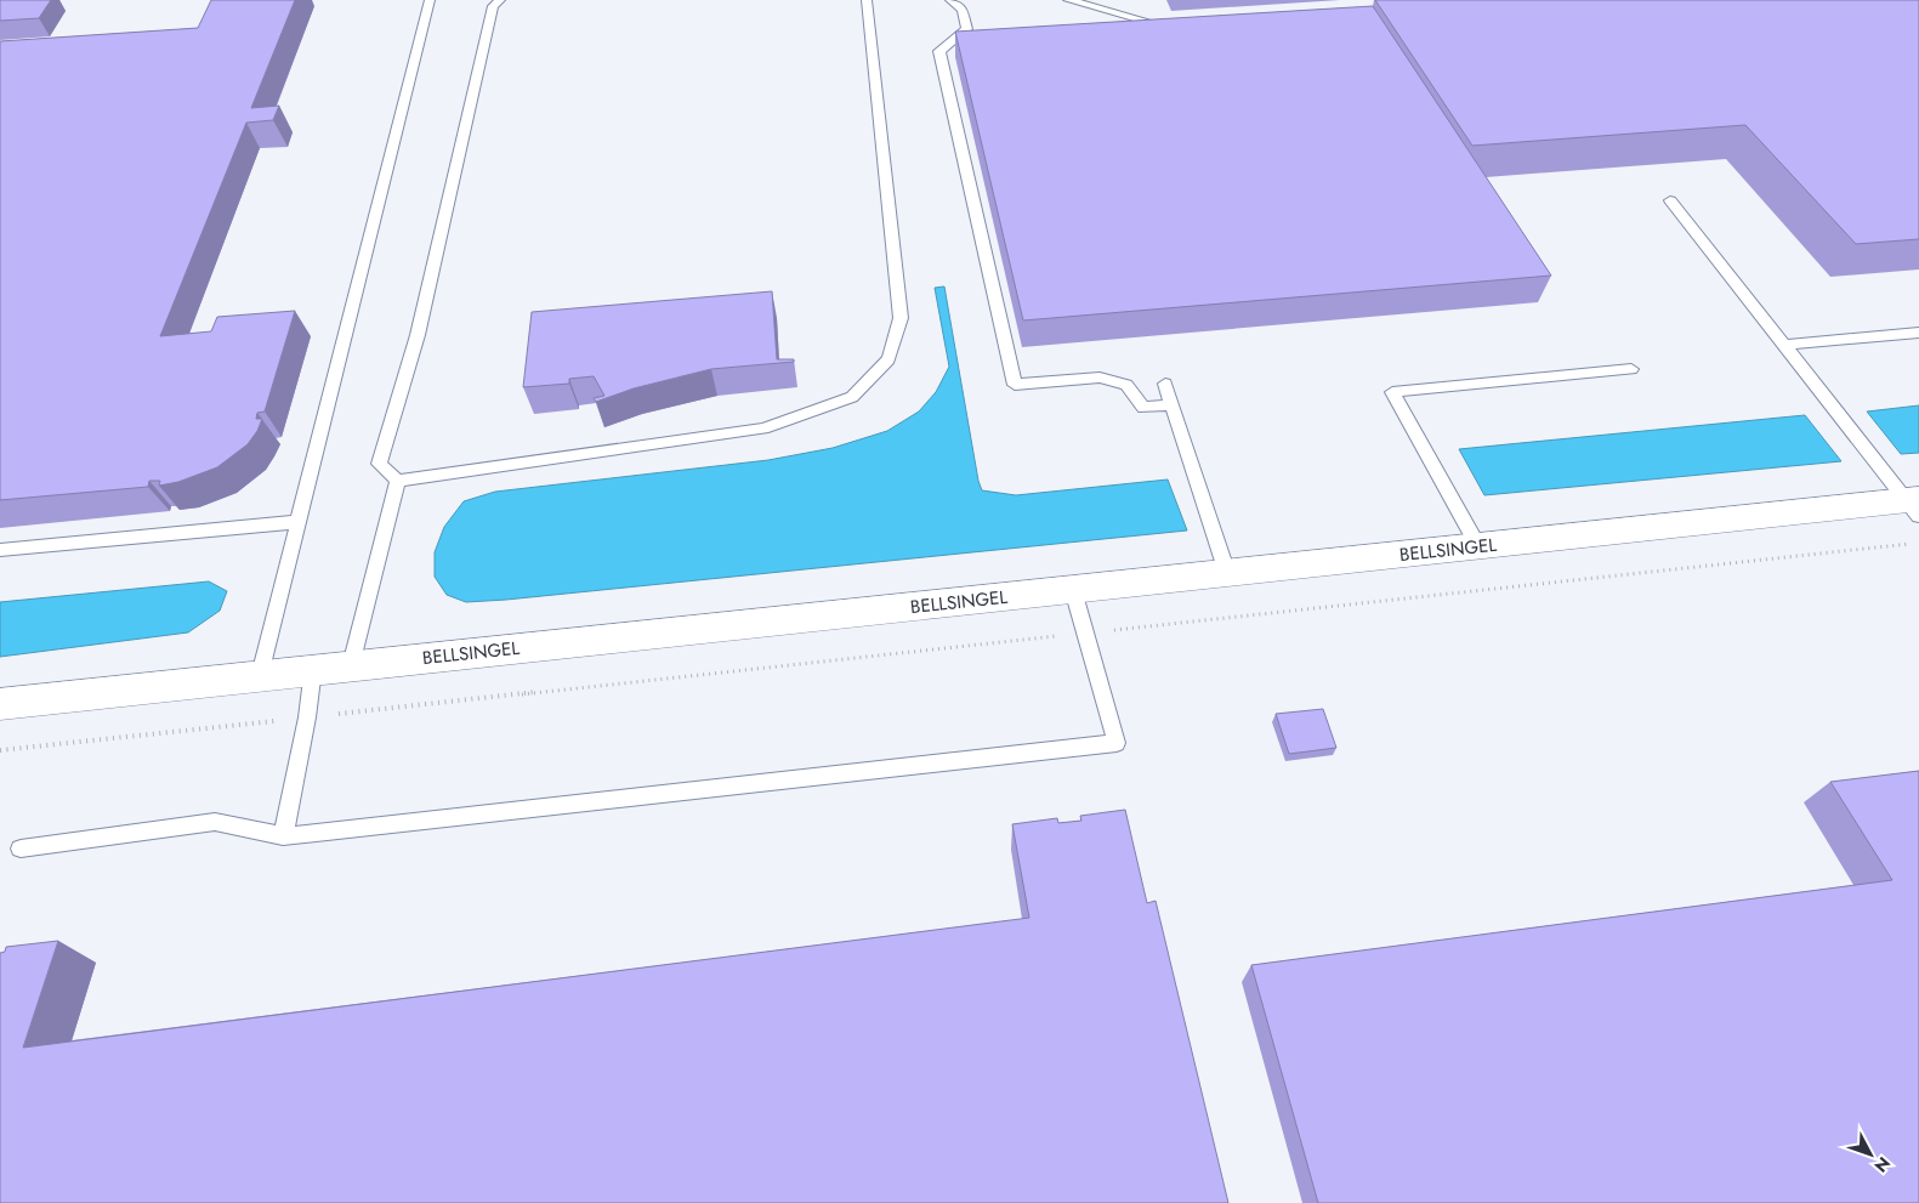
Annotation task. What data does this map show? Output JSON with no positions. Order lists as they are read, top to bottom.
{
  "streets": {
    "street": ["BELLSINGEL"]
  },
  "north": "bottom right"
}
